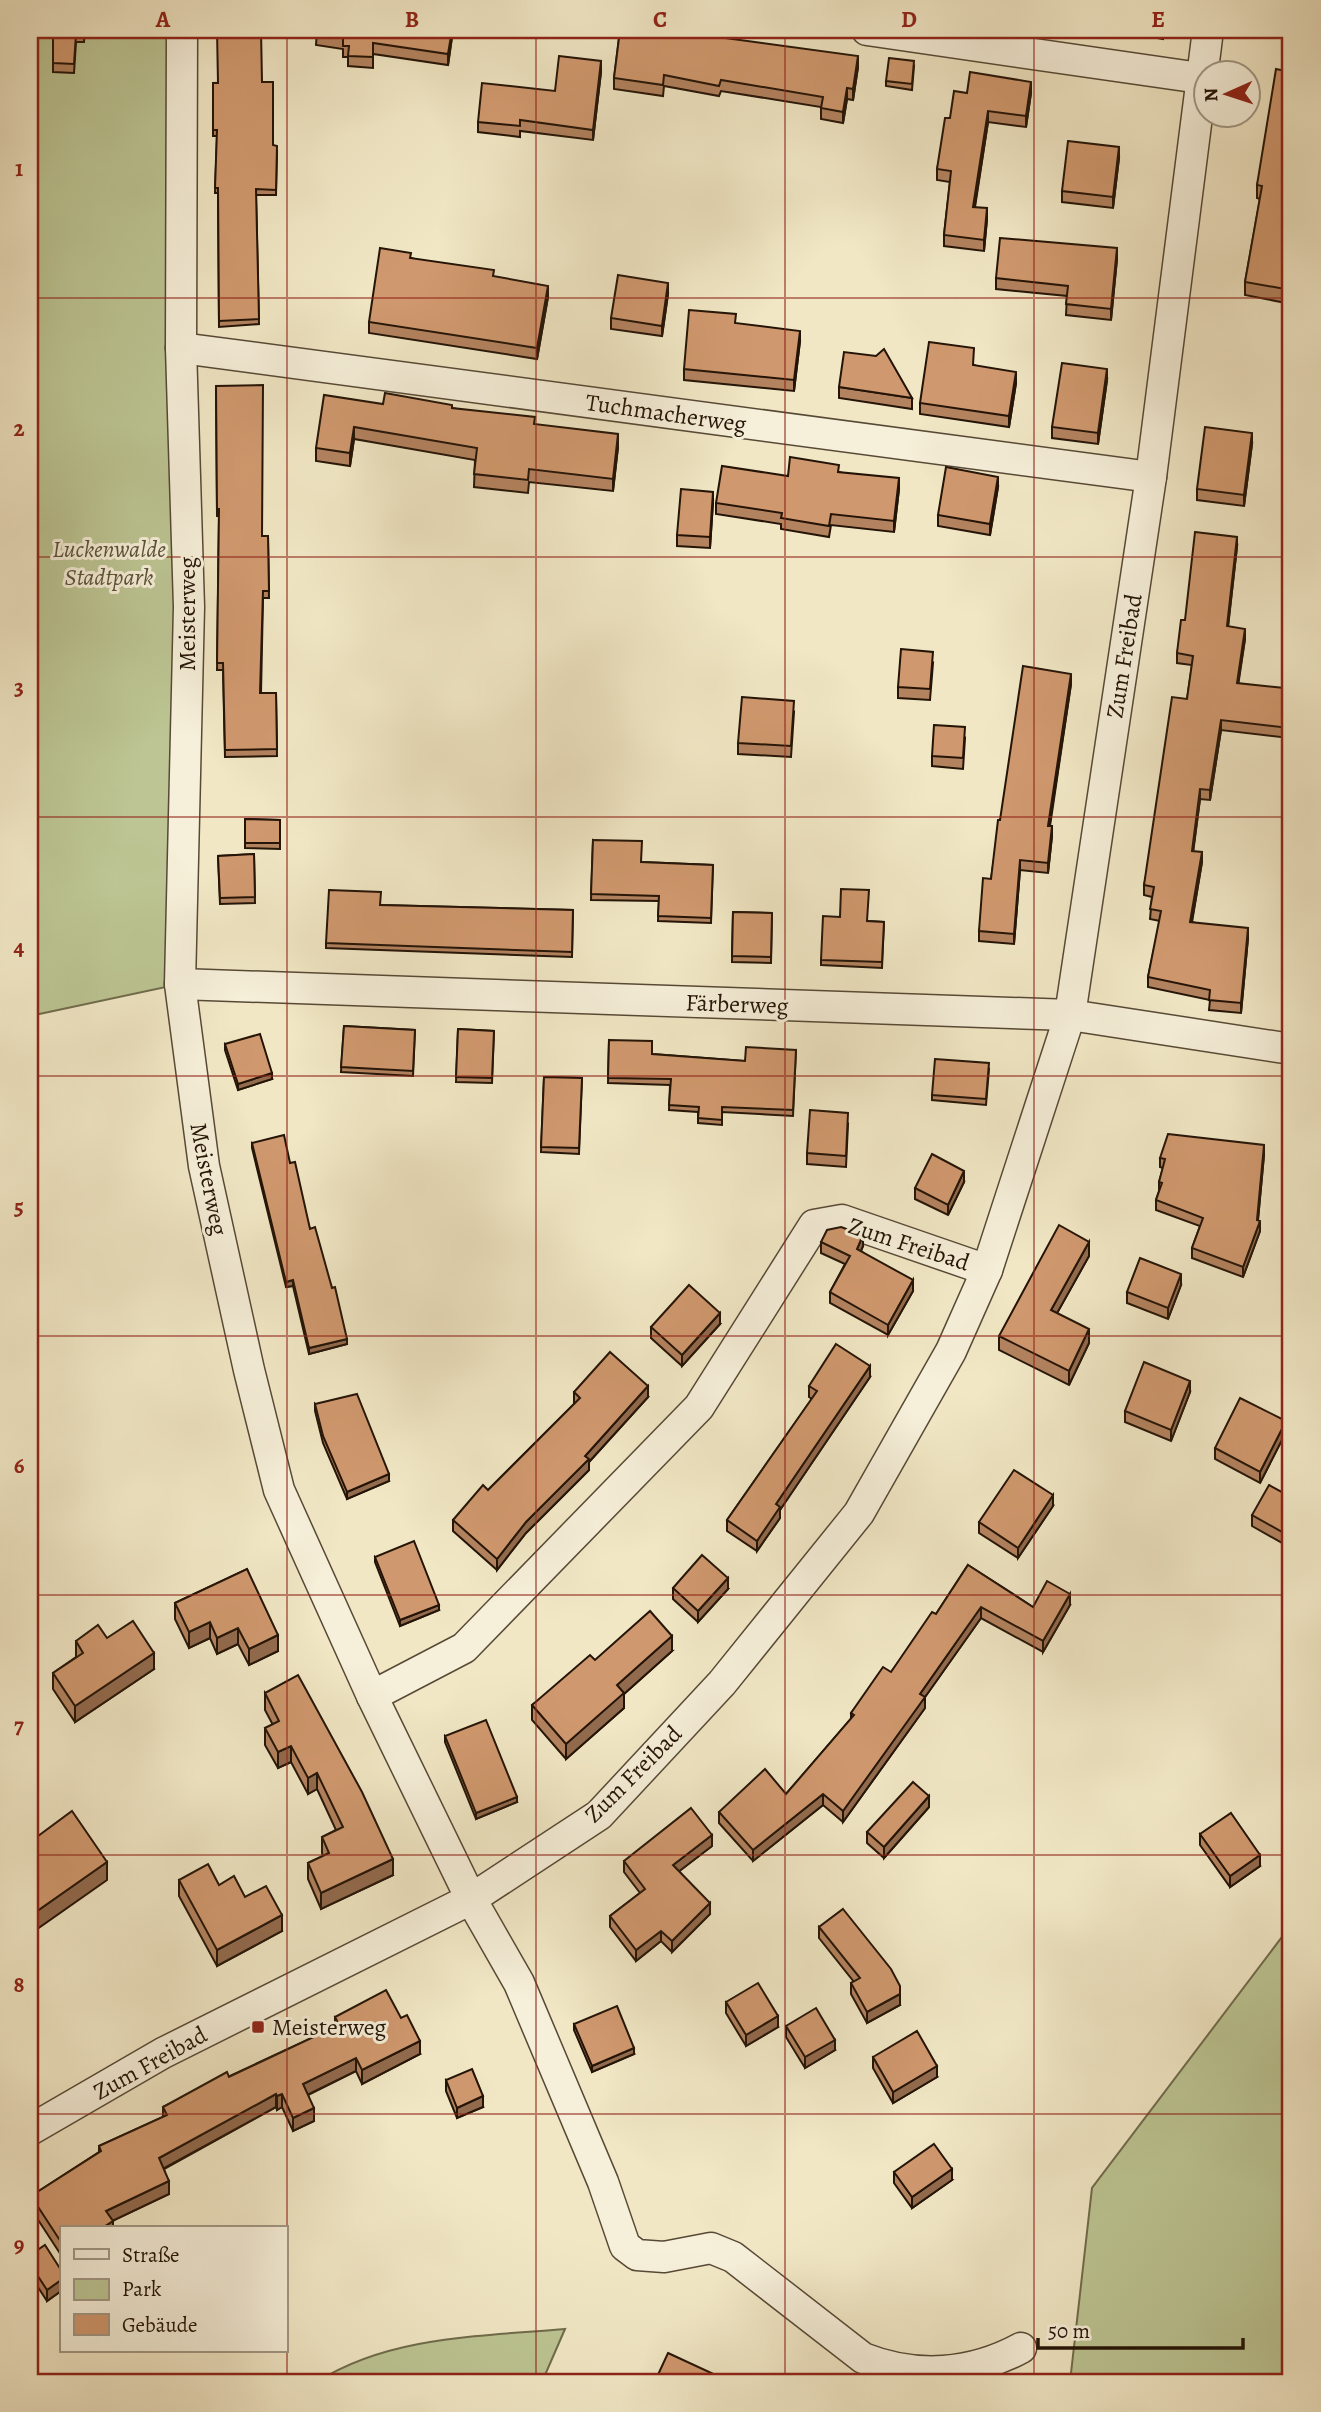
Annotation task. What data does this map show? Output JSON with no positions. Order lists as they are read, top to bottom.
{
  "streets": {
    "street": [
      "Tuchmacherweg",
      "Meisterweg",
      "Zum Freibad",
      "Färberweg"
    ]
  },
  "crossings": [
    ["Tuchmacherweg", "Meisterweg"],
    ["Tuchmacherweg", "Zum Freibad"],
    ["Meisterweg", "Zum Freibad"],
    ["Meisterweg", "Färberweg"],
    ["Zum Freibad", "Färberweg"]
  ],
  "parks": ["Luckenwalde Stadtpark"],
  "places": {
    "transit": ["Meisterweg"]
  },
  "legend": ["Straße", "Park", "Gebäude"],
  "scale_bar": "50 m",
  "north": "left",
  "grid": {
    "columns": [
      "A",
      "B",
      "C",
      "D",
      "E"
    ],
    "rows": [
      "1",
      "2",
      "3",
      "4",
      "5",
      "6",
      "7",
      "8",
      "9"
    ]
  }
}
